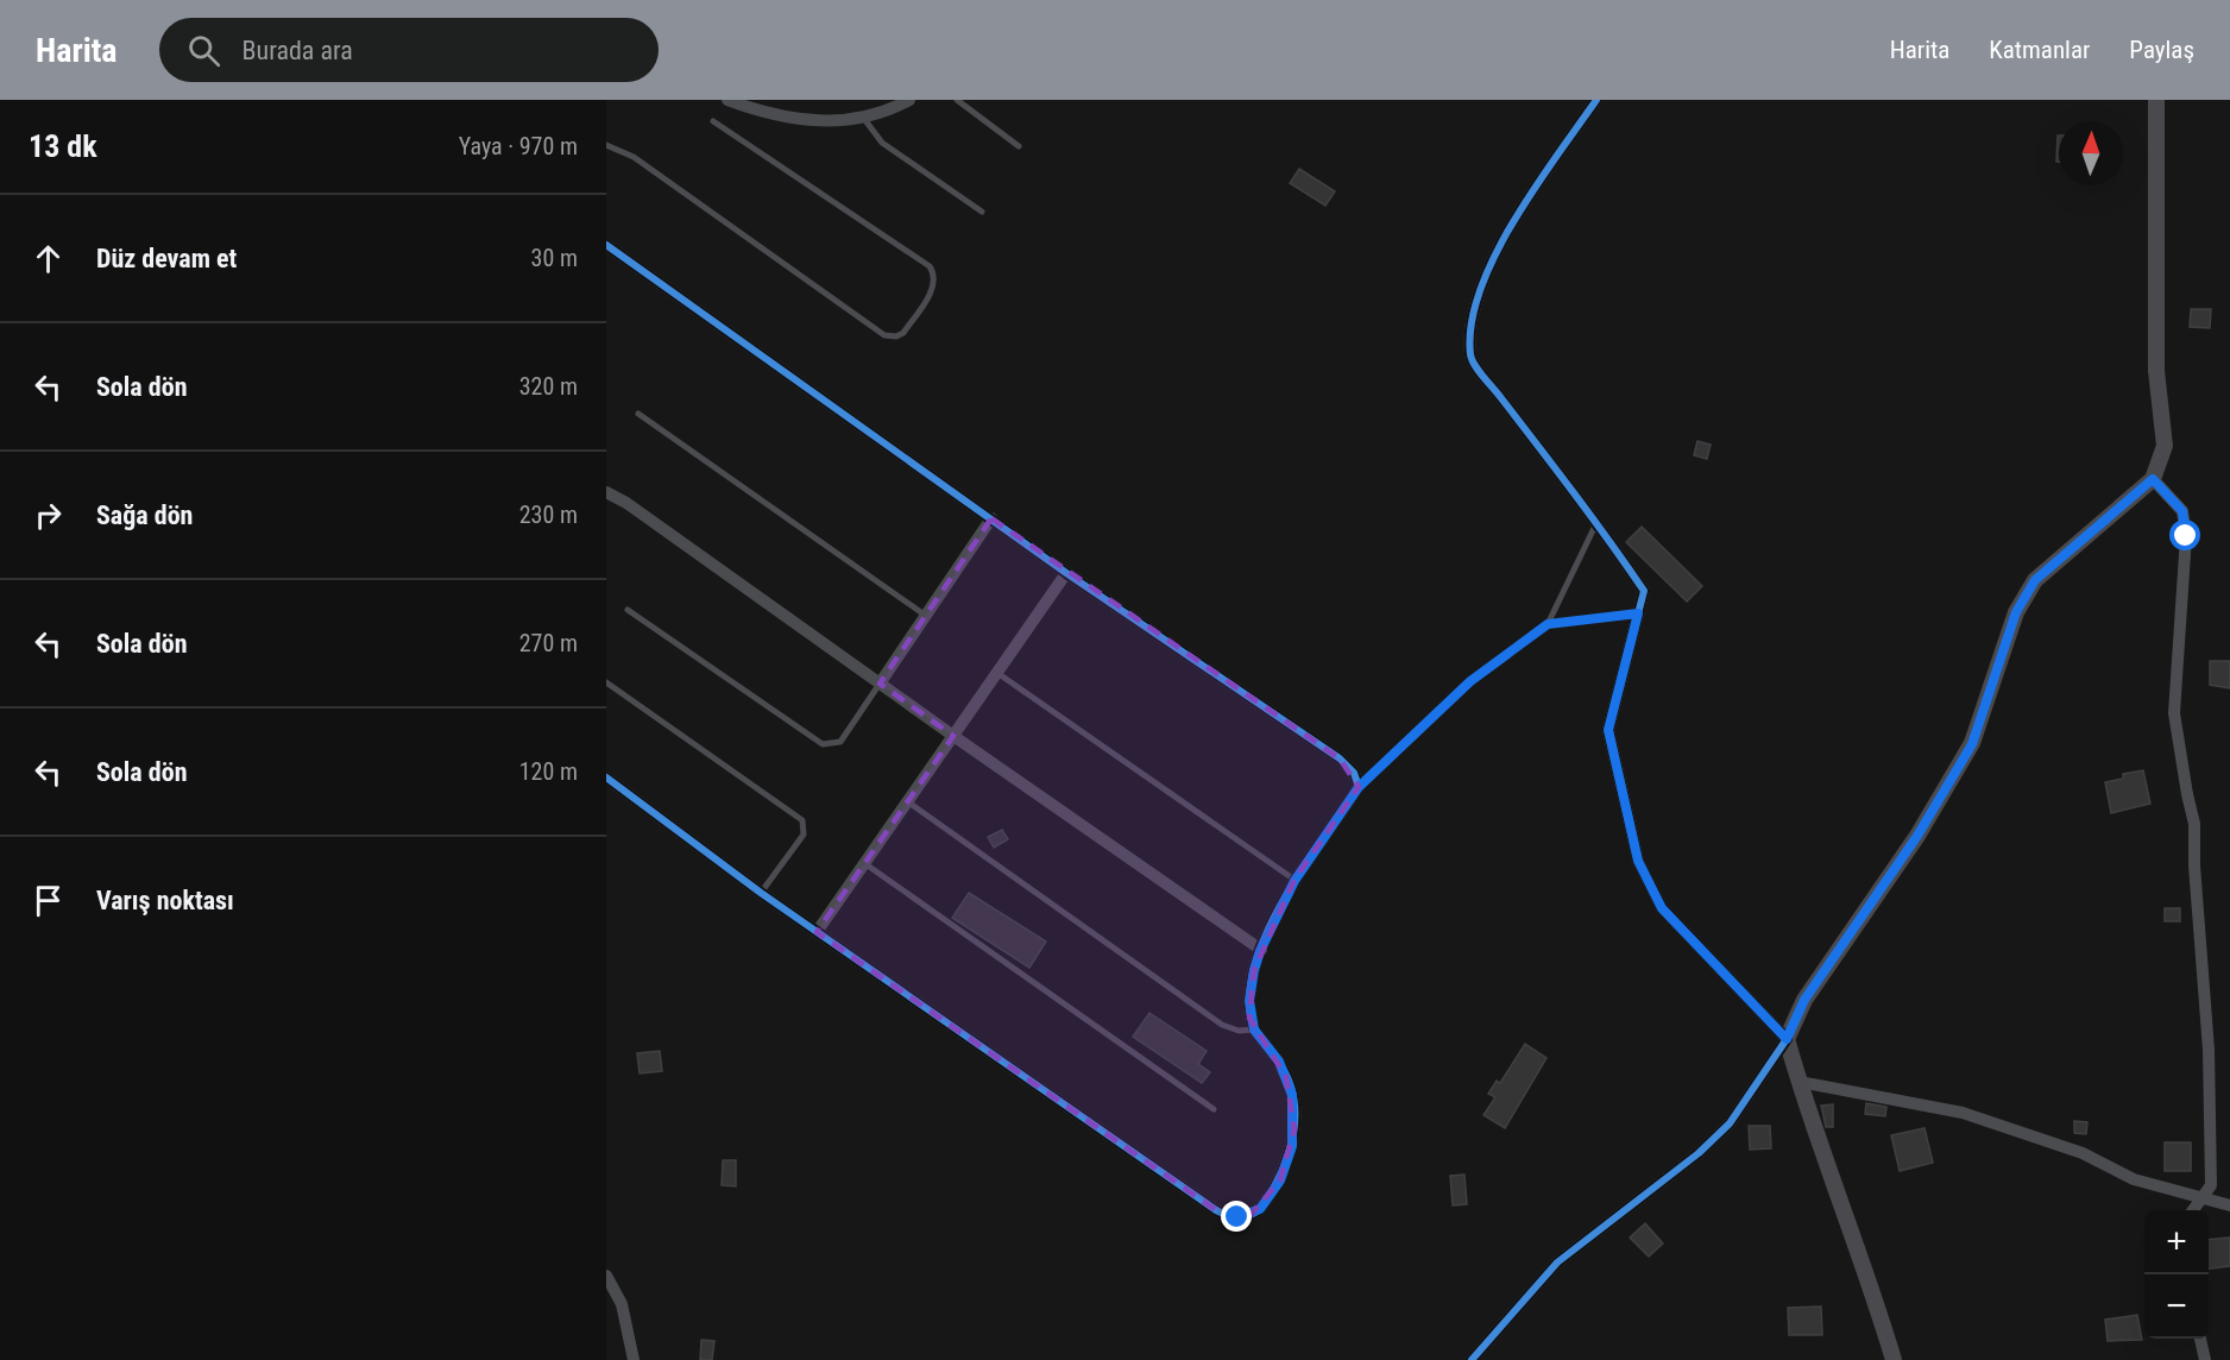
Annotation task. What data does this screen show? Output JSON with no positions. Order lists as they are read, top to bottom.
{
  "north": "top",
  "page": {
    "header": "Harita",
    "search": "Burada ara",
    "nav": ["Harita", "Katmanlar", "Paylaş"],
    "heading": ["13 dk", "Yaya · 970 m"],
    "list": [
      ["Düz devam et", "30 m"],
      ["Sola dön", "320 m"],
      ["Sağa dön", "230 m"],
      ["Sola dön", "270 m"],
      ["Sola dön", "120 m"],
      "Varış noktası"
    ],
    "map_buttons": ["+", "−"]
  }
}
